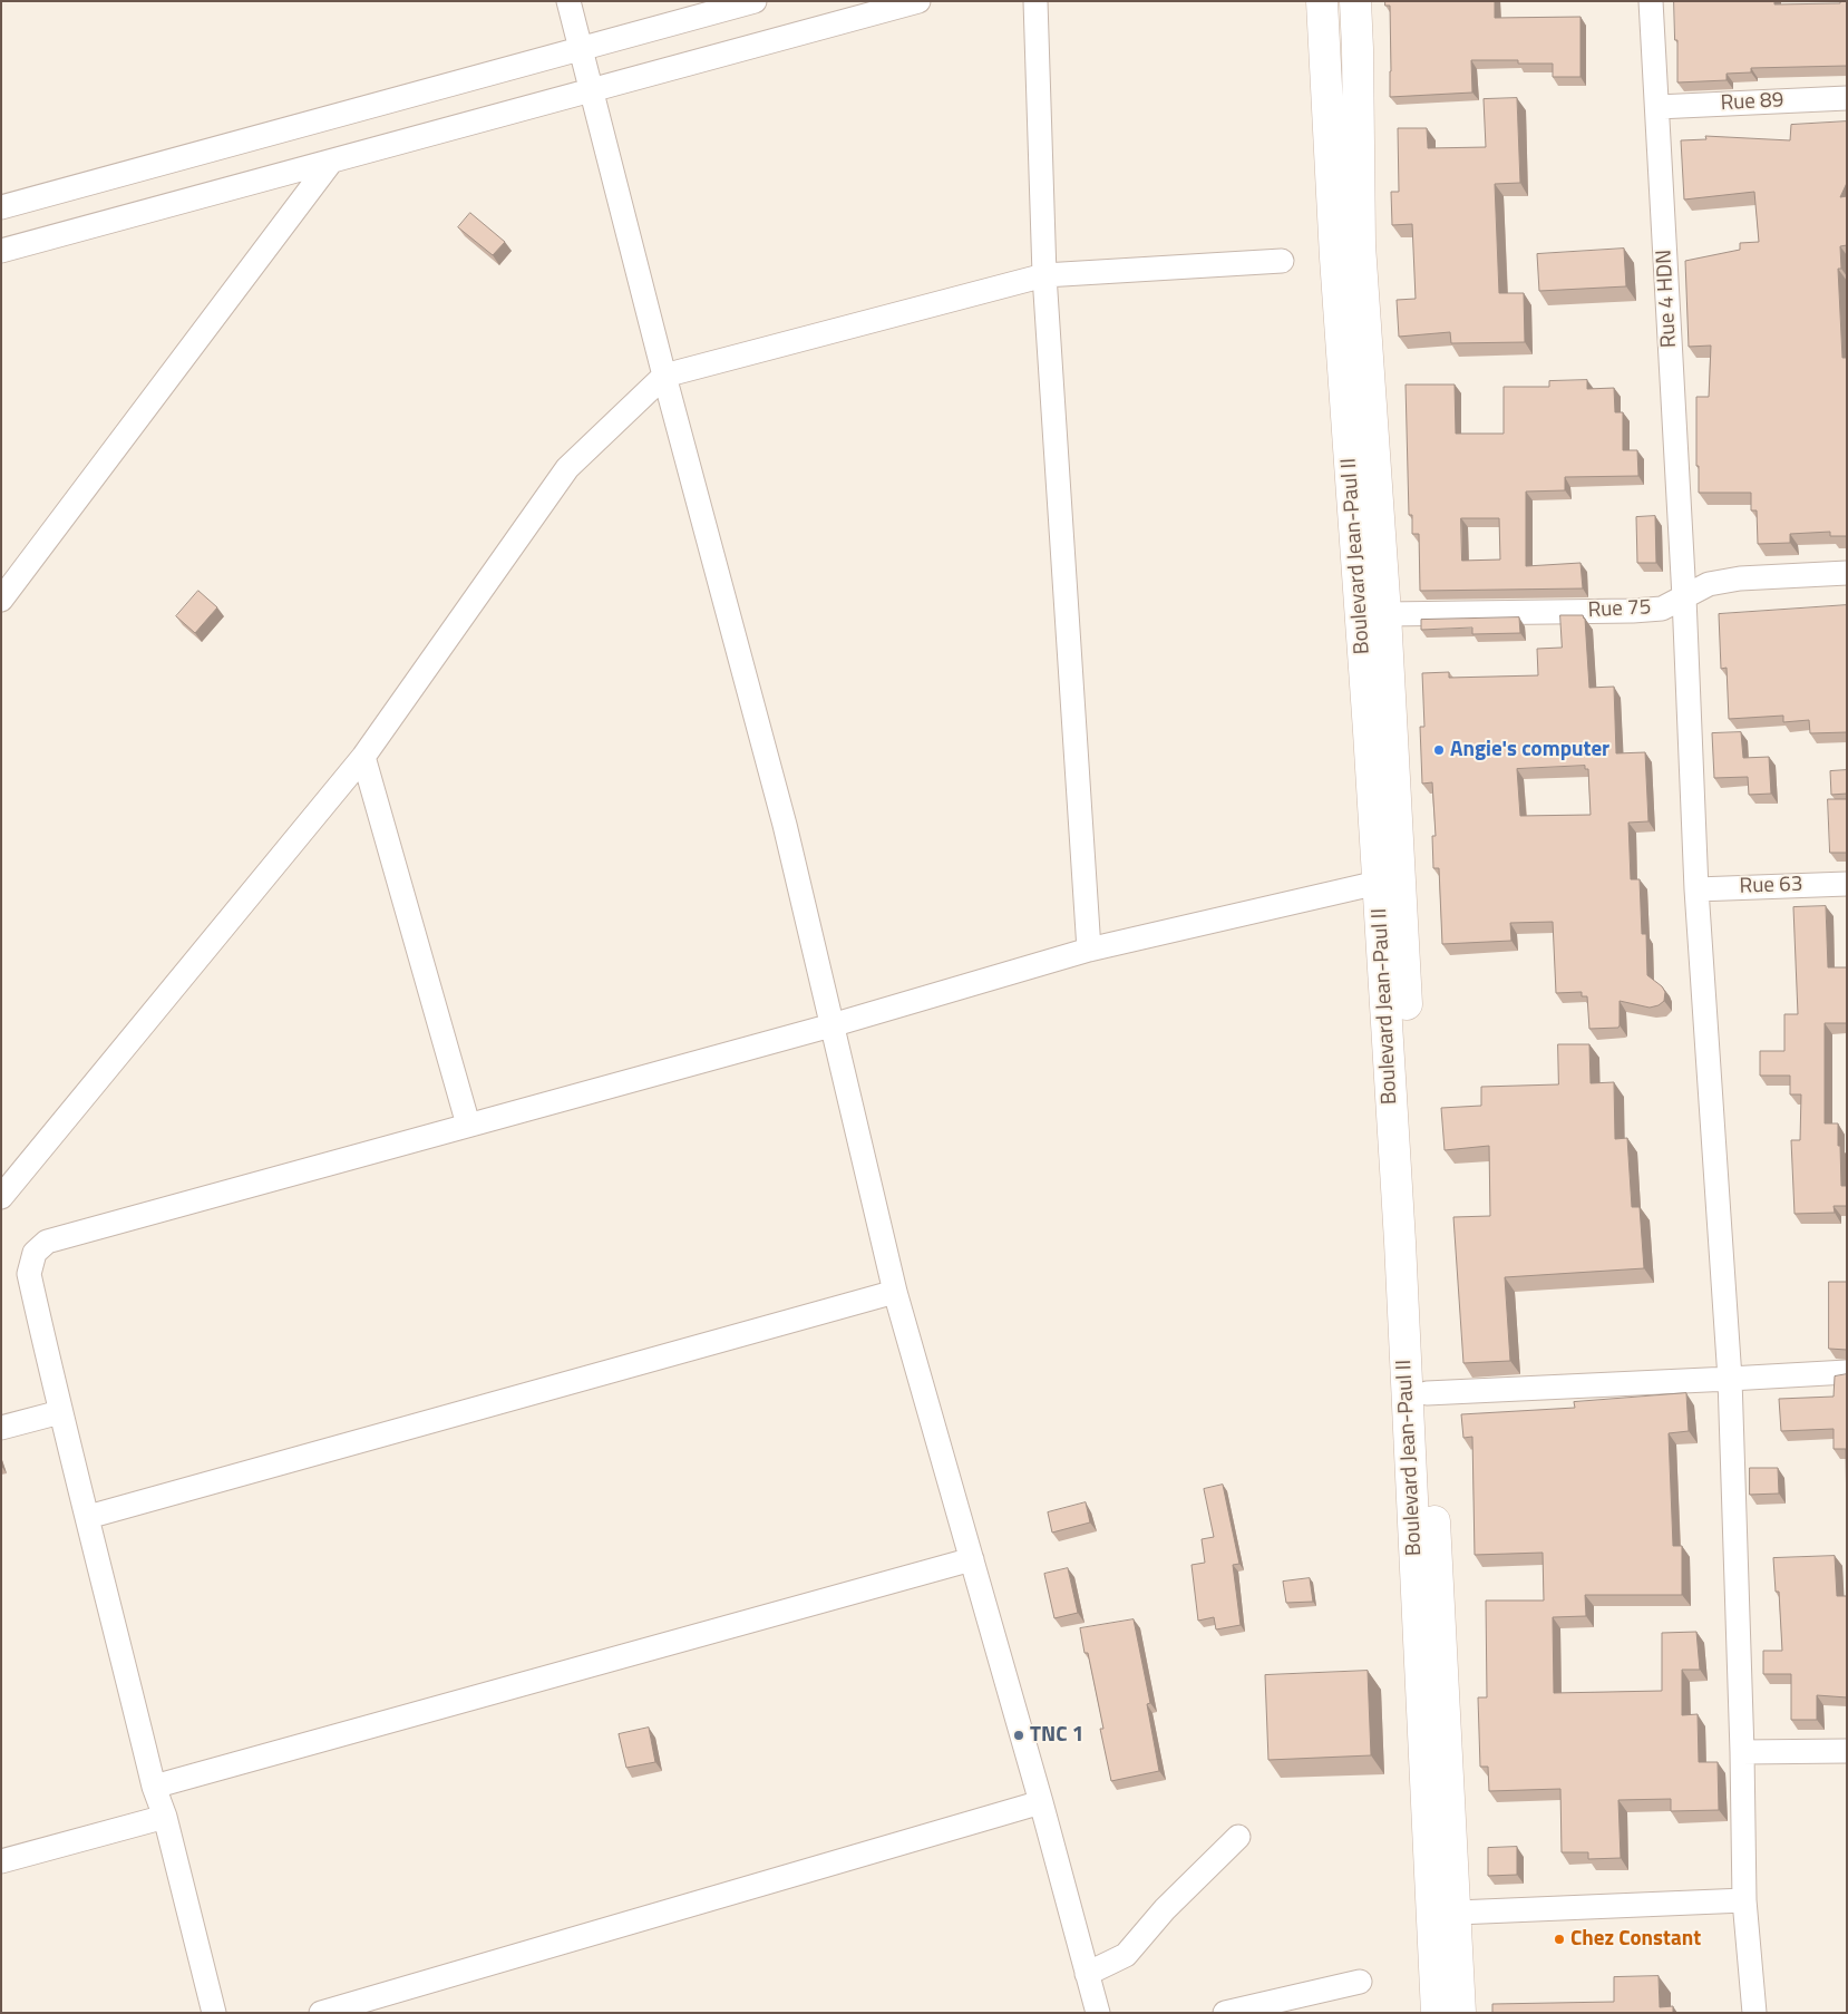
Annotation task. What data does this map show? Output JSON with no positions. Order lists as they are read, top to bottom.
{
  "streets": {
    "main road": ["Boulevard Jean-Paul II"],
    "street": [
      "Rue 89",
      "Rue 4 HDN",
      "Rue 75",
      "Rue 63"
    ]
  },
  "crossings": [
    ["Rue 89", "Rue 4 HDN"],
    ["Rue 4 HDN", "Rue 75"],
    ["Rue 4 HDN", "Rue 63"],
    ["Boulevard Jean-Paul II", "Rue 75"]
  ],
  "places": ["Angie's computer", "TNC 1", "Chez Constant"]
}
